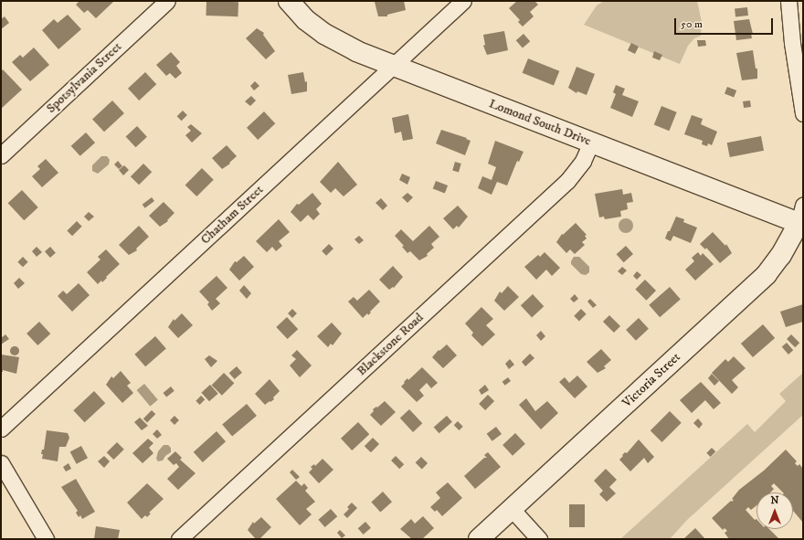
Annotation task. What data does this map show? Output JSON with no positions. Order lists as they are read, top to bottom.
{
  "streets": {
    "main road": ["Lomond South Drive", "Victoria Street"],
    "street": ["Spotsylvania Street", "Chatham Street", "Blackstone Road"]
  },
  "crossings": [
    ["Lomond South Drive", "Chatham Street"],
    ["Lomond South Drive", "Blackstone Road"],
    ["Lomond South Drive", "Victoria Street"]
  ],
  "scale_bar": "50 m",
  "north": "top"
}
